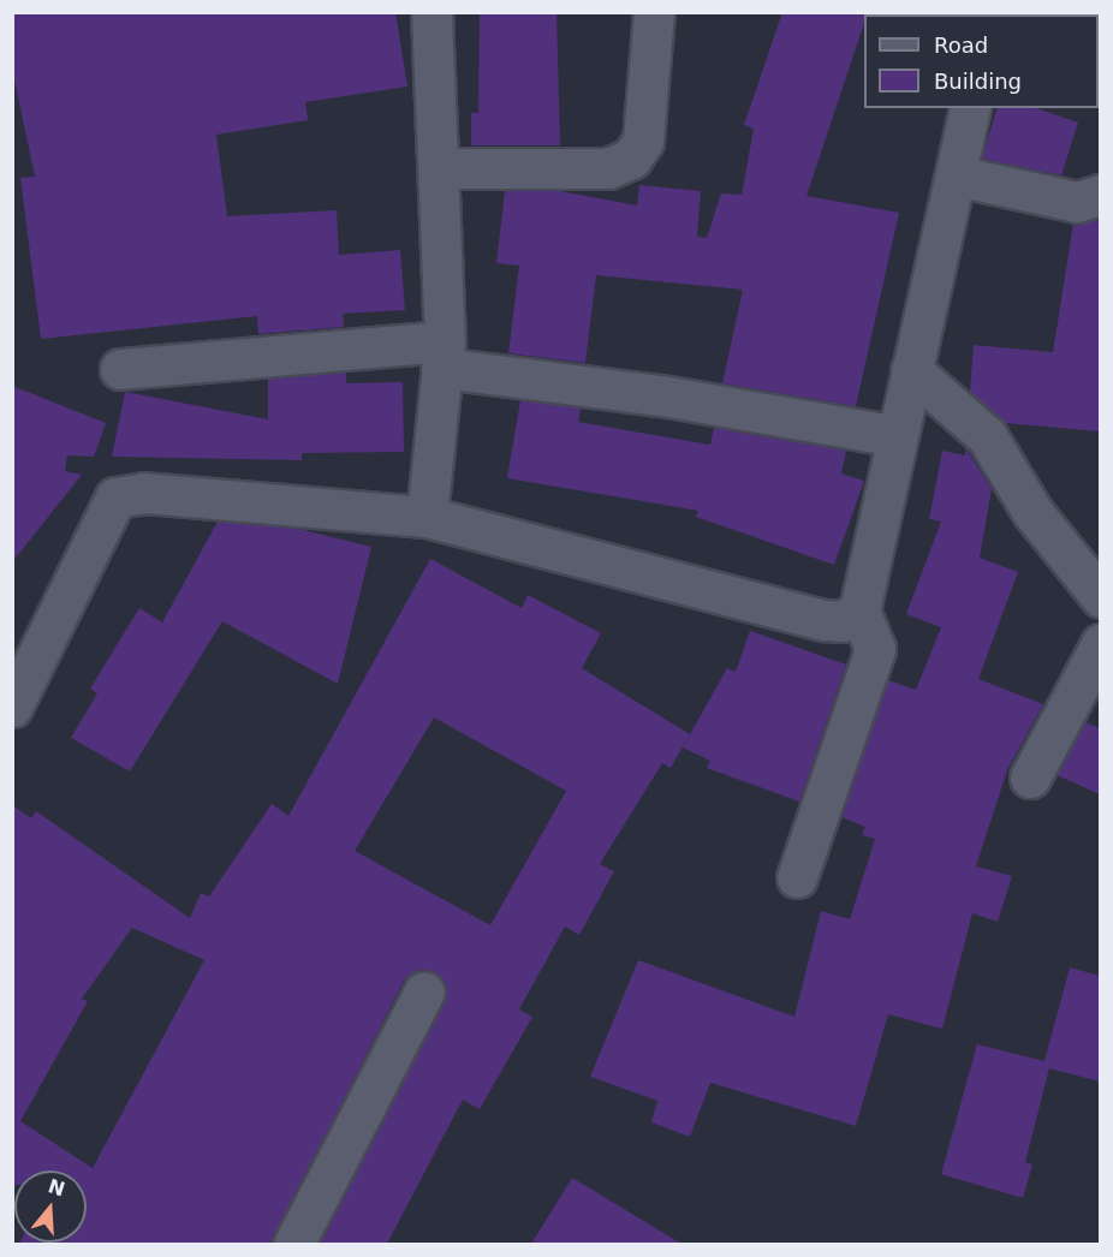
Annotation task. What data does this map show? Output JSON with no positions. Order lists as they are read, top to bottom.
{
  "legend": ["Road", "Building"],
  "north": "top"
}
